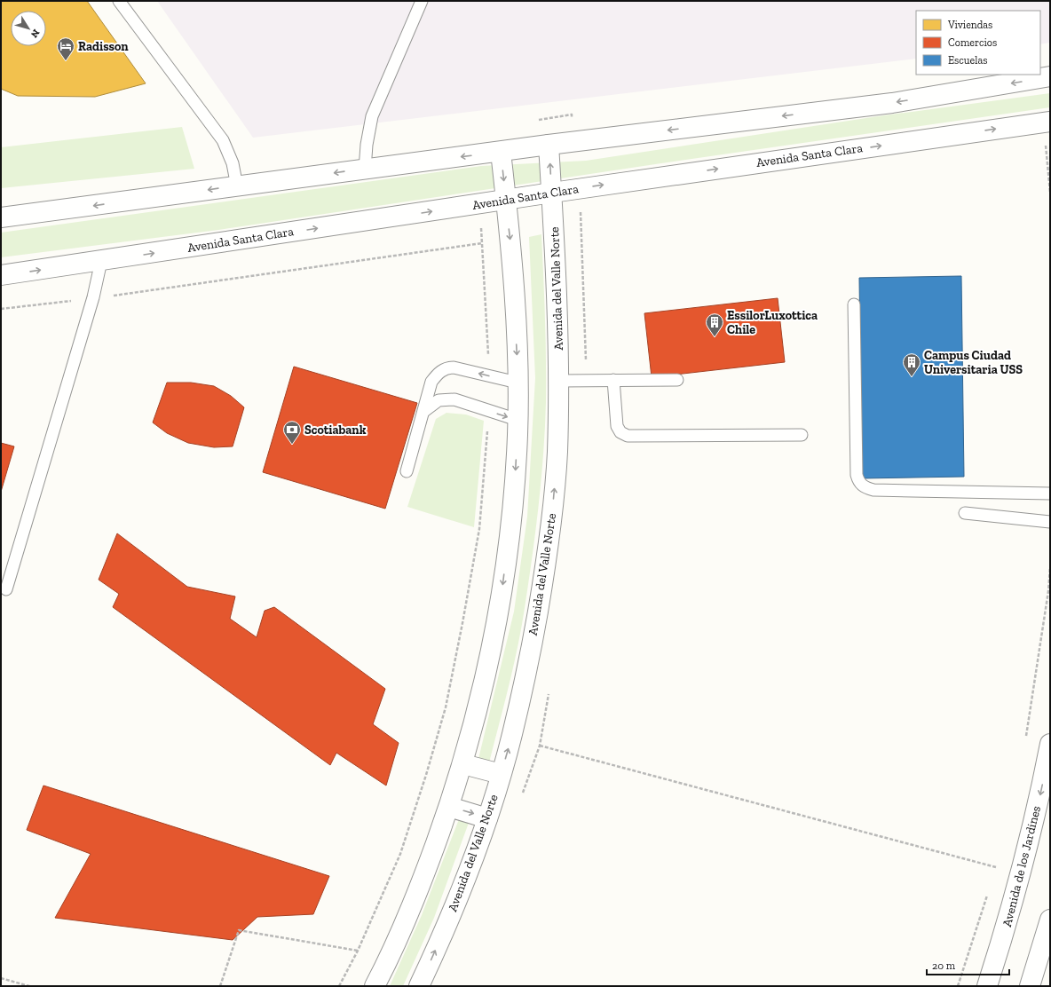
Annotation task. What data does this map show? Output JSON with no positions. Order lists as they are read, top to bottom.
{
  "streets": {
    "street": ["Avenida Santa Clara", "Avenida del Valle Norte", "Avenida de los Jardines"]
  },
  "crossings": [
    ["Avenida Santa Clara", "Avenida del Valle Norte"]
  ],
  "one_way": ["Avenida de los Jardines"],
  "places": {
    "hotel": ["Radisson"],
    "building": ["EssilorLuxottica Chile", "Campus Ciudad Universitaria USS"],
    "bank": ["Scotiabank"]
  },
  "legend": ["Viviendas", "Comercios", "Escuelas"],
  "scale_bar": "20 m",
  "north": "bottom right"
}
